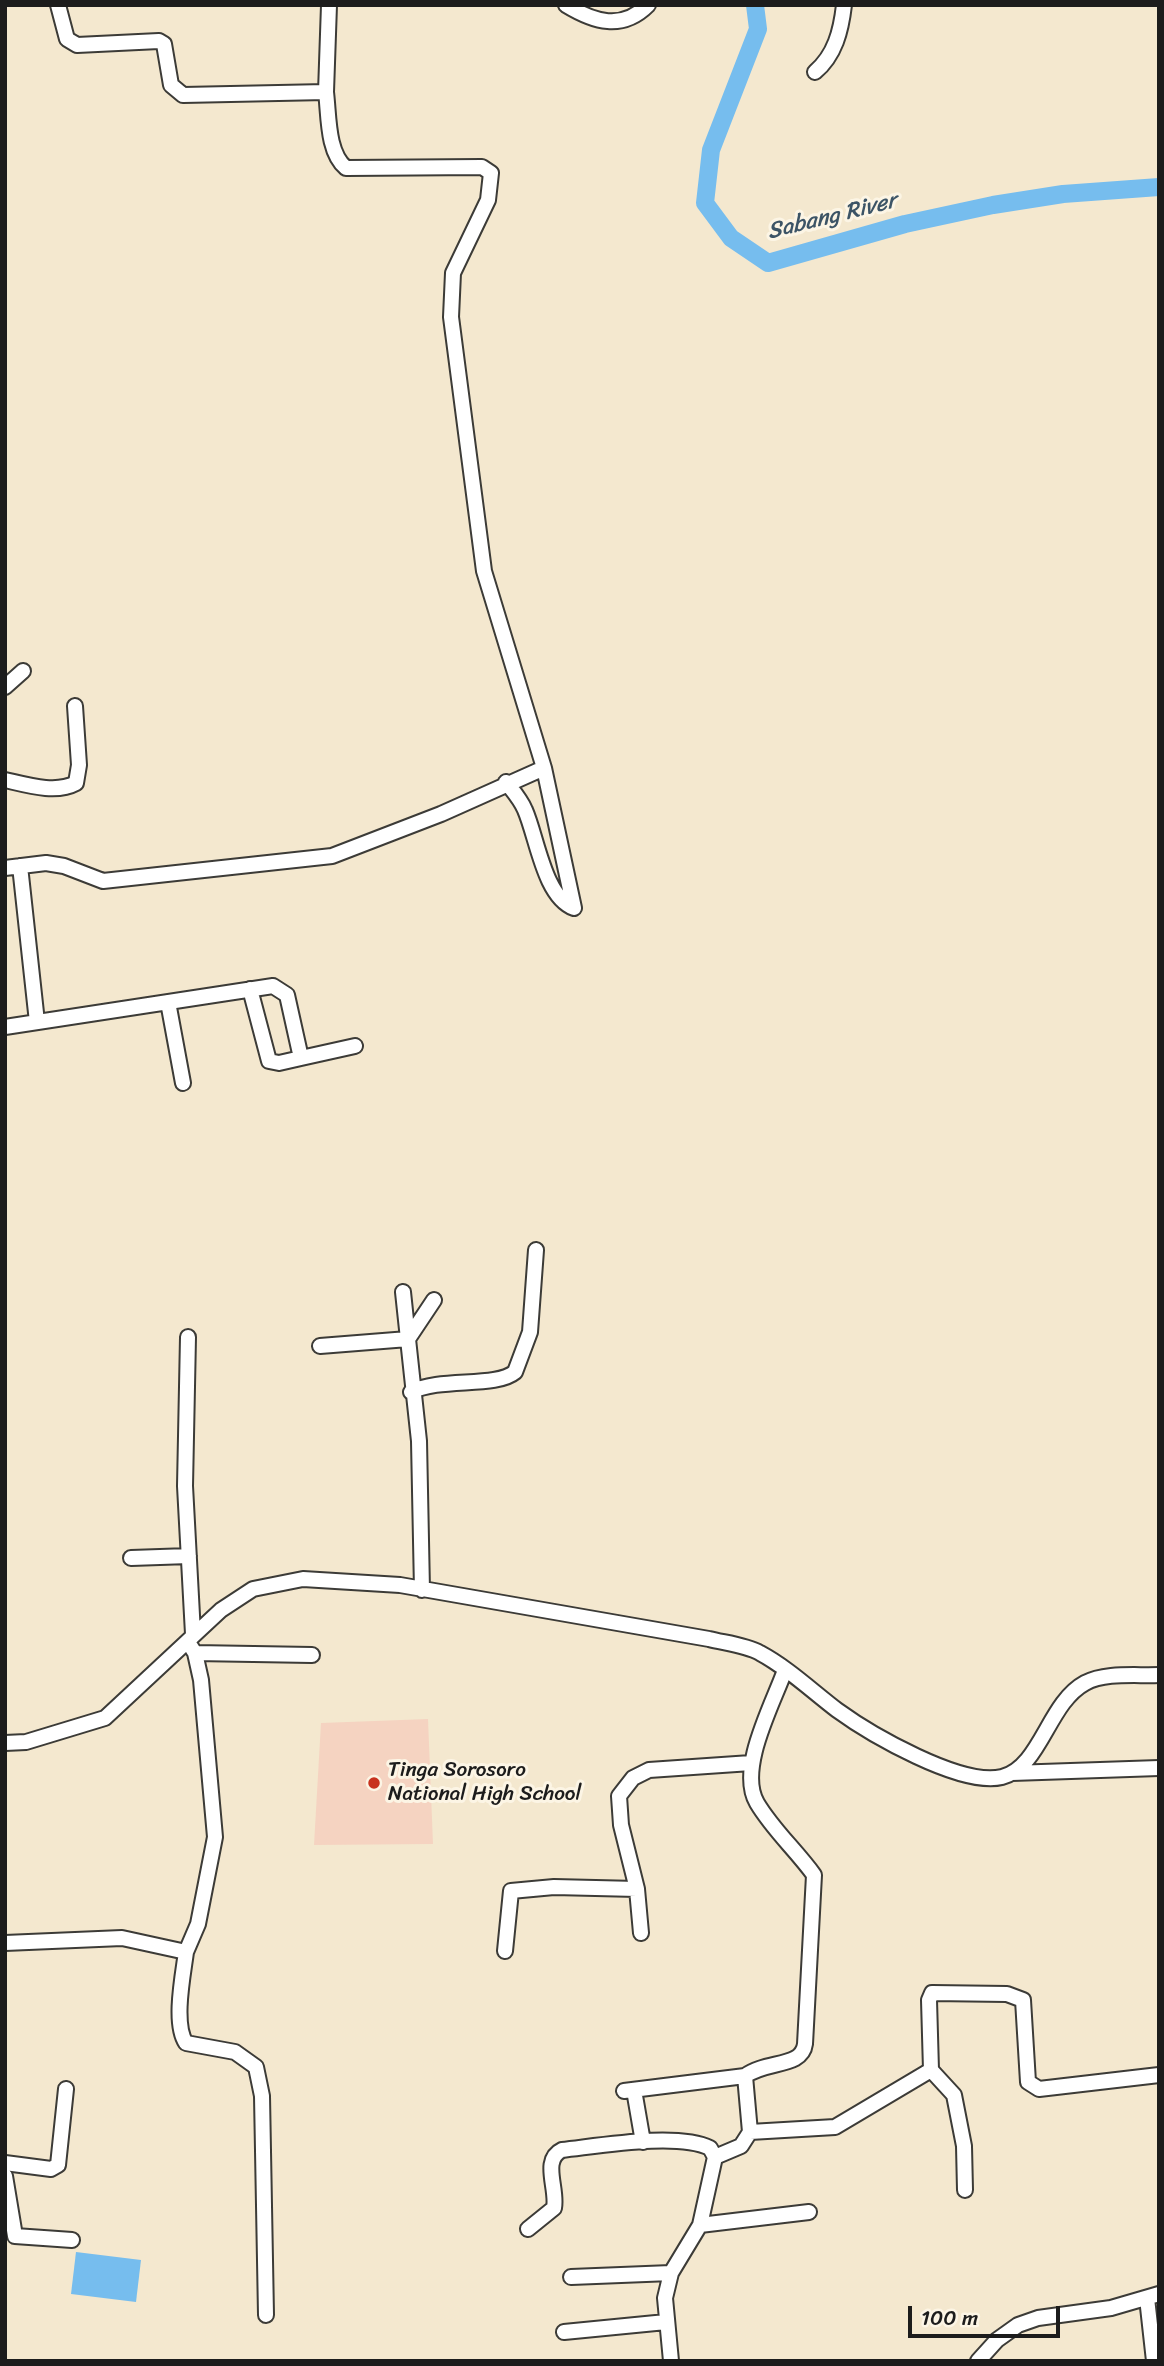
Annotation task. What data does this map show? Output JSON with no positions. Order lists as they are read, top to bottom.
{
  "water": ["Sabang River"],
  "places": ["Tinga Sorosoro National High School"],
  "scale_bar": "100 m"
}
